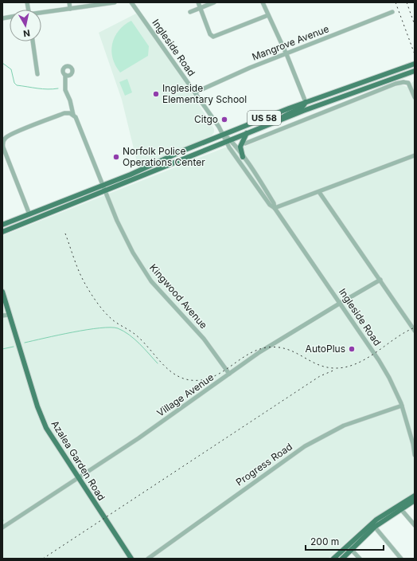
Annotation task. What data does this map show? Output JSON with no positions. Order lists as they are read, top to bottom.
{
  "streets": {
    "main road": ["US 58", "Azalea Garden Road"],
    "street": [
      "Mangrove Avenue",
      "Ingleside Road",
      "Kingwood Avenue",
      "Village Avenue",
      "Progress Road"
    ]
  },
  "crossings": [
    ["Mangrove Avenue", "Ingleside Road"],
    ["Ingleside Road", "US 58"],
    ["Ingleside Road", "Village Avenue"],
    ["Ingleside Road", "Progress Road"],
    ["US 58", "Kingwood Avenue"],
    ["Kingwood Avenue", "Village Avenue"],
    ["Village Avenue", "Azalea Garden Road"]
  ],
  "places": [
    "Ingleside Elementary School",
    "Citgo",
    "Norfolk Police Operations Center",
    "AutoPlus"
  ],
  "scale_bar": "200 m",
  "north": "bottom"
}
